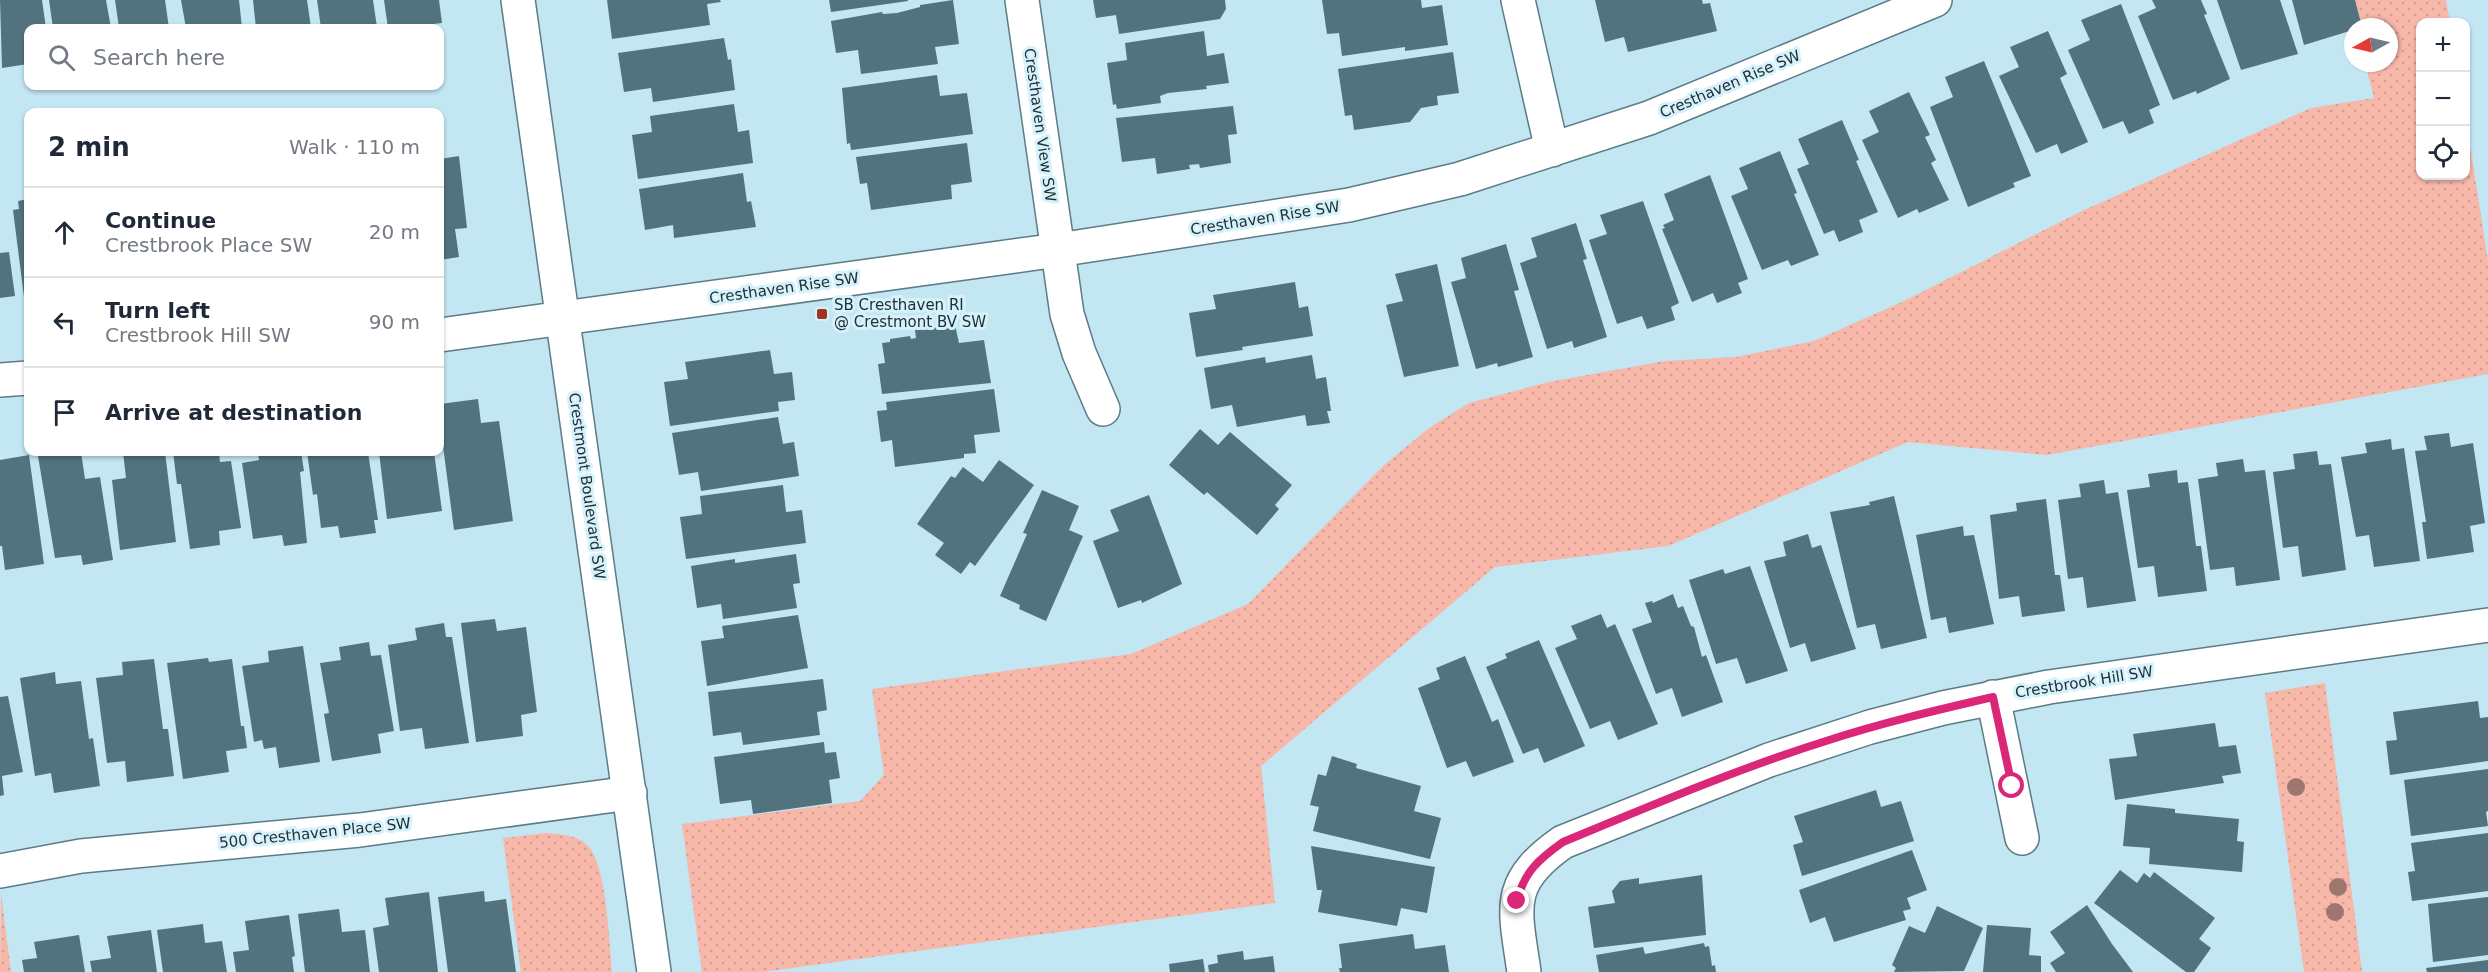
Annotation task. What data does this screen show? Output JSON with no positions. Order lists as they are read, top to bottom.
{
  "streets": {
    "street": [
      "Cresthaven Rise SW",
      "Cresthaven View SW",
      "Crestmont Boulevard SW",
      "Crestbrook Hill SW",
      "500 Cresthaven Place SW"
    ]
  },
  "crossings": [
    ["Cresthaven Rise SW", "Cresthaven View SW"],
    ["Cresthaven Rise SW", "Crestmont Boulevard SW"],
    ["Crestmont Boulevard SW", "500 Cresthaven Place SW"]
  ],
  "places": {
    "transit": ["SB Cresthaven RI @ Crestmont BV SW"]
  },
  "north": "left",
  "page": {
    "map_buttons": ["+", "−"],
    "search": "Search here",
    "heading": ["2 min", "Walk · 110 m"],
    "list": [
      ["Continue", "Crestbrook Place SW", "20 m"],
      ["Turn left", "Crestbrook Hill SW", "90 m"],
      "Arrive at destination"
    ]
  }
}
